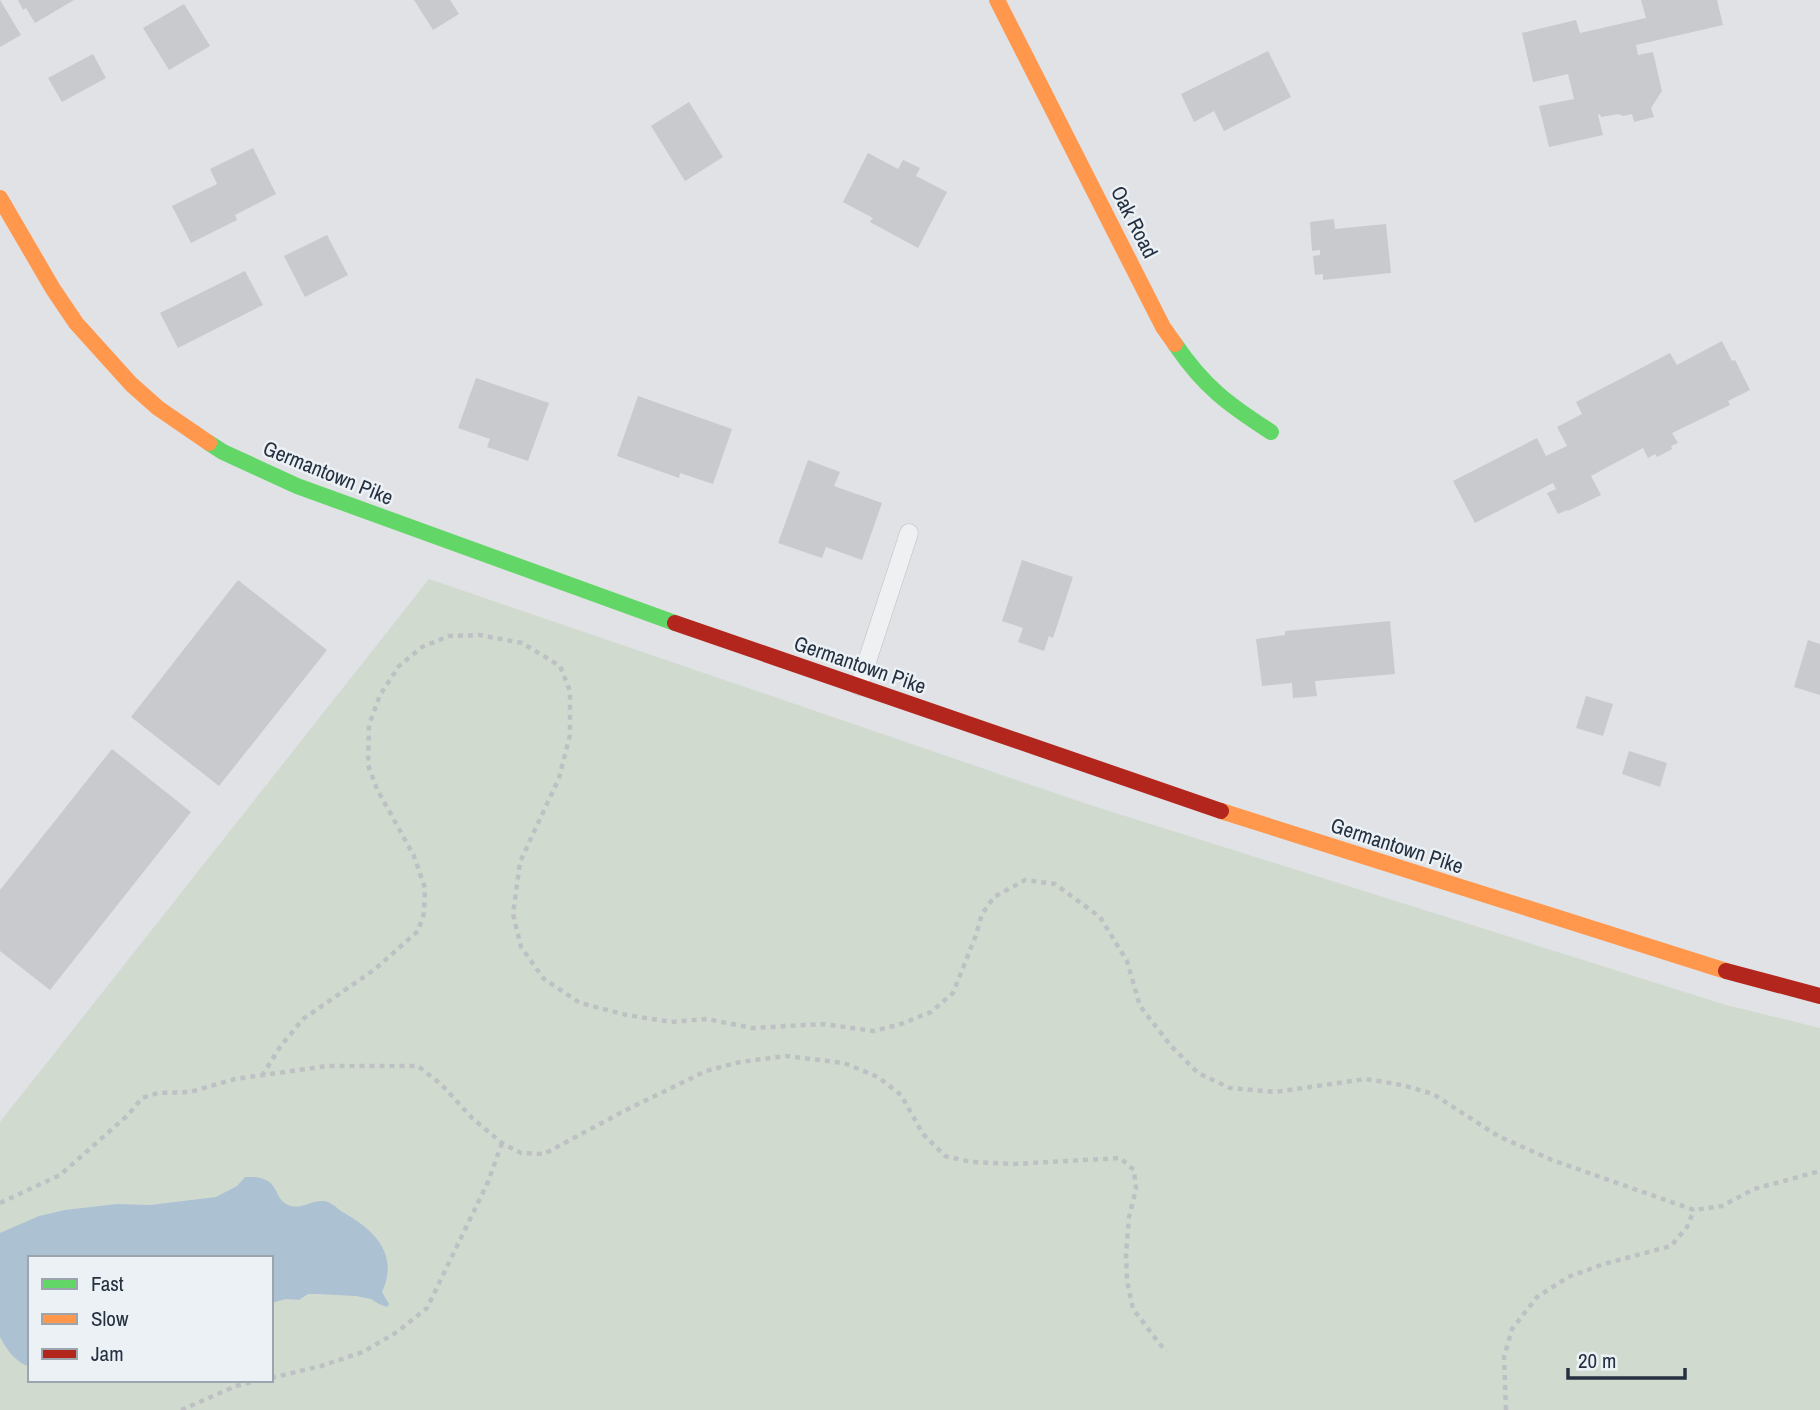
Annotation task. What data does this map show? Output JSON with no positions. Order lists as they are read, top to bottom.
{
  "streets": {
    "main road": ["Oak Road", "Germantown Pike"]
  },
  "legend": ["Fast", "Slow", "Jam"],
  "scale_bar": "20 m"
}
